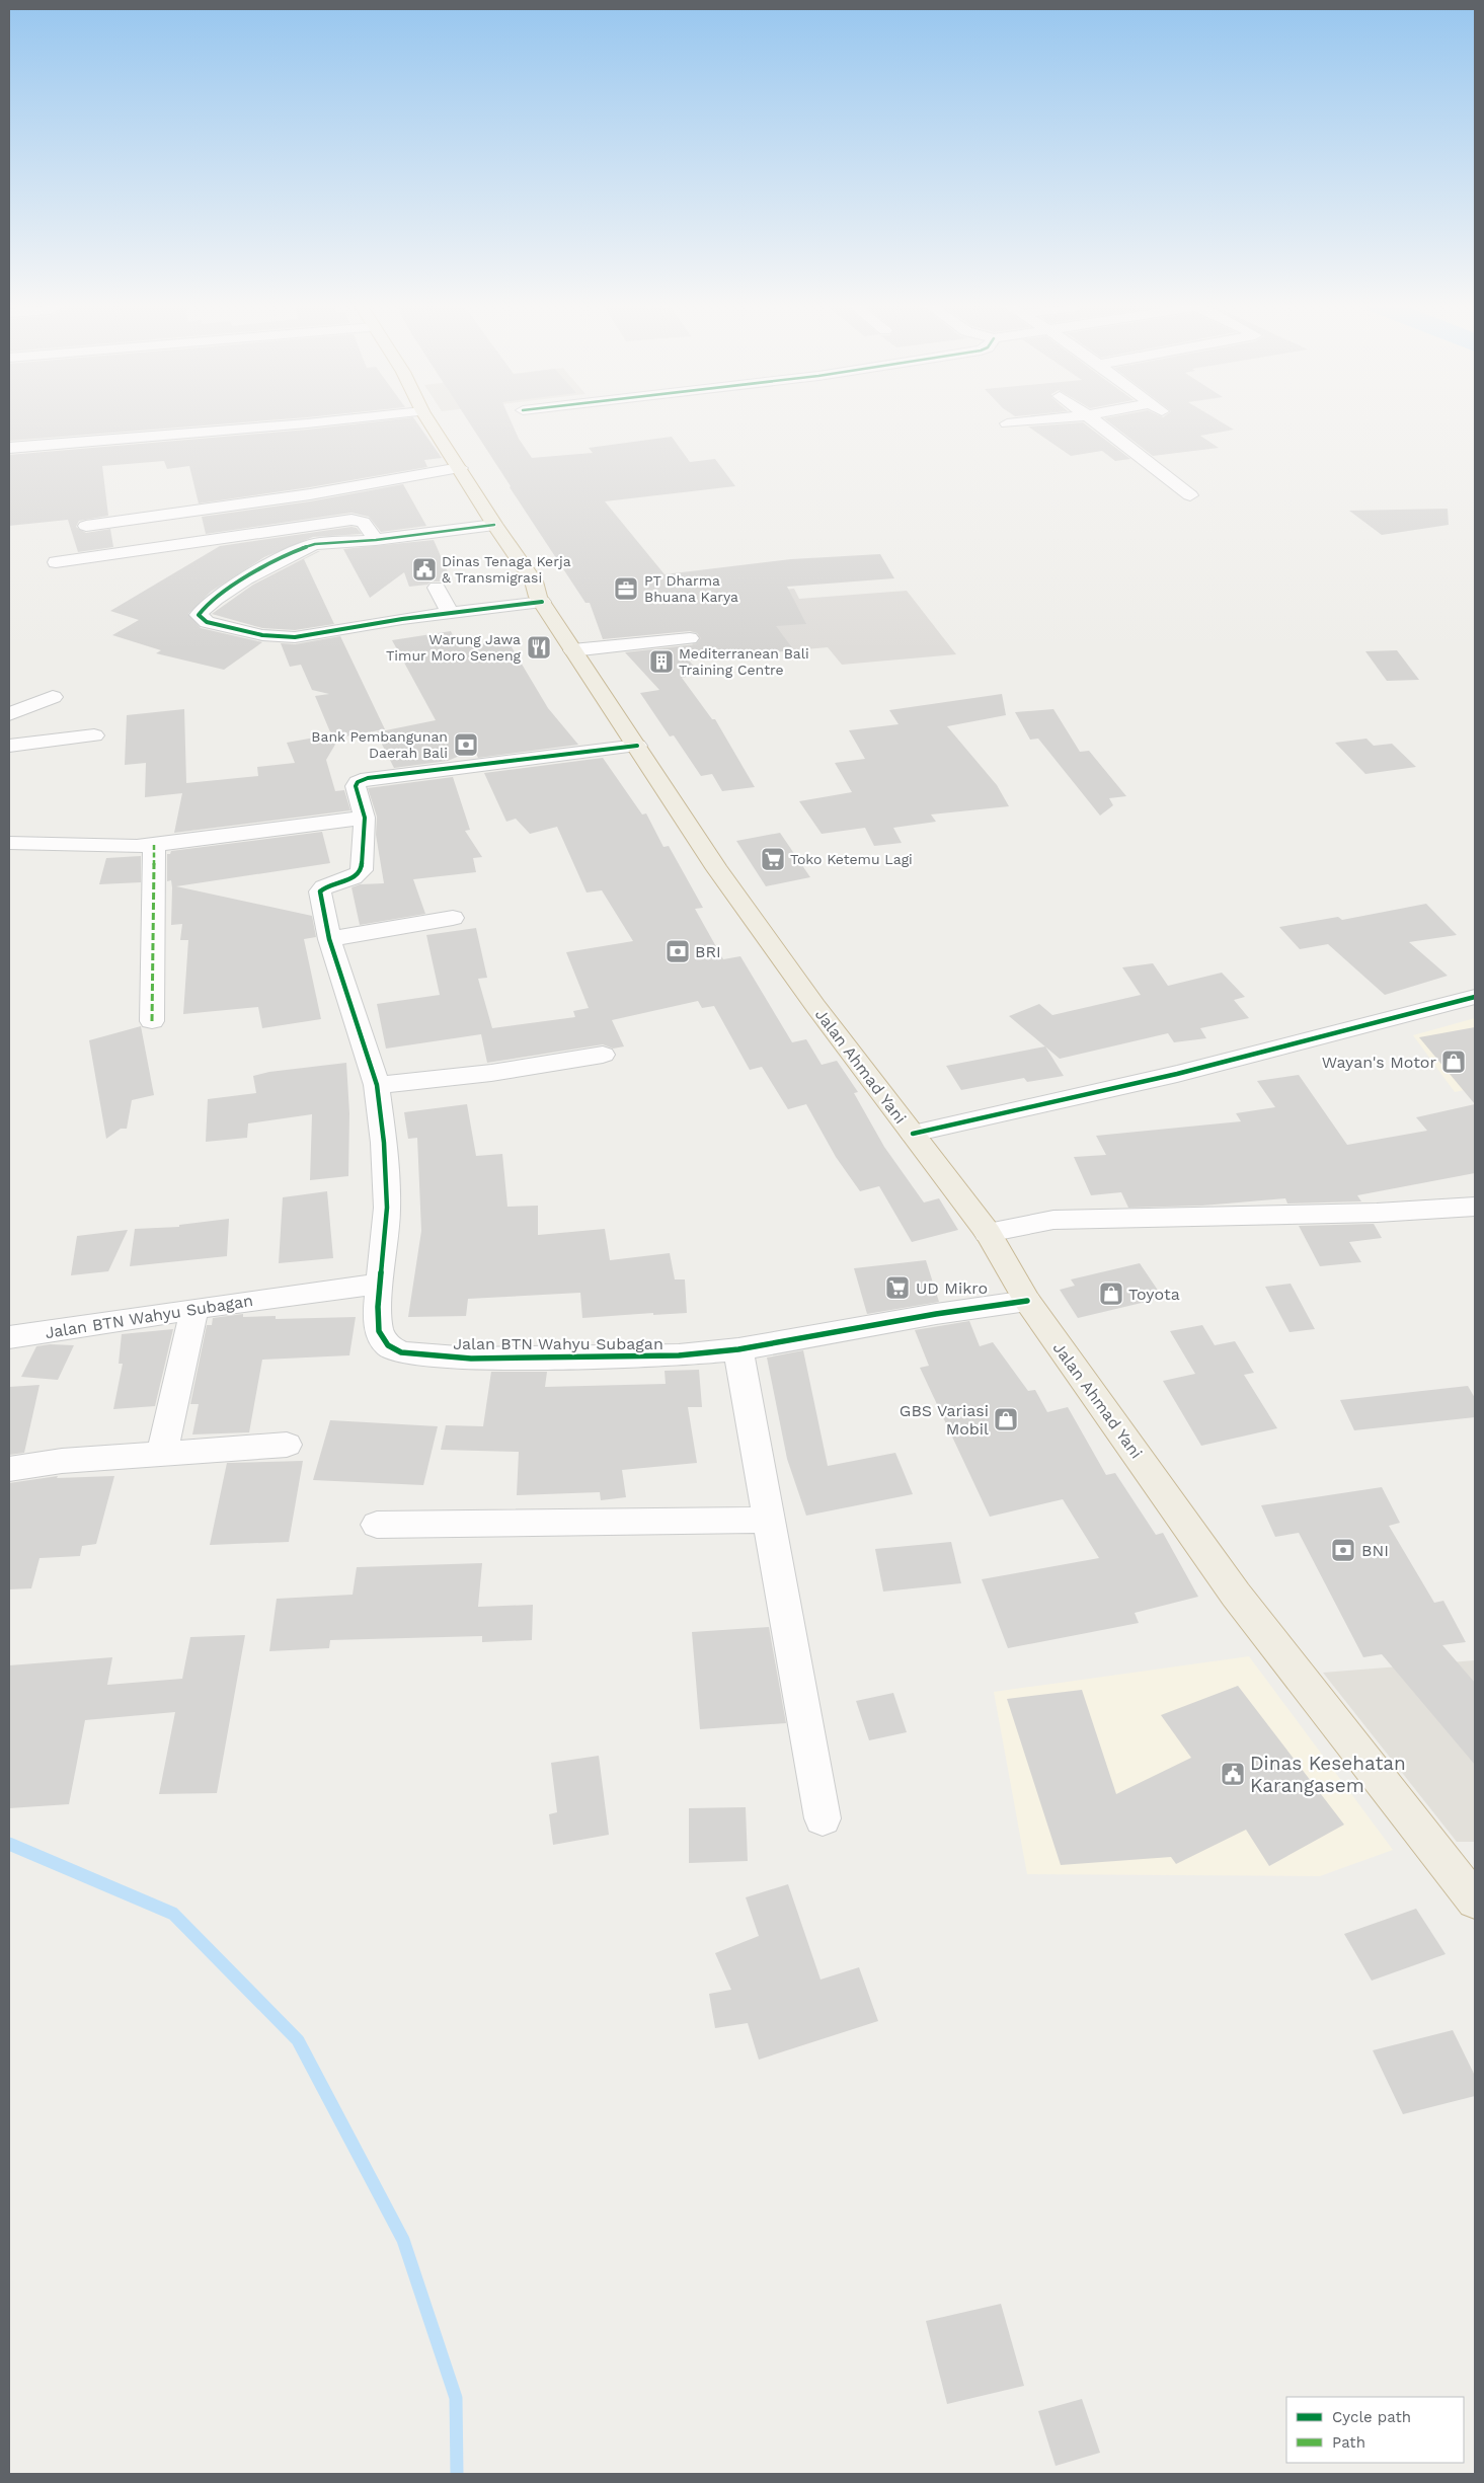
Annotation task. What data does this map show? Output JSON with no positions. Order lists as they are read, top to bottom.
{
  "streets": {
    "highway": ["Jalan Ahmad Yani"],
    "street": ["Jalan BTN Wahyu Subagan"]
  },
  "crossings": [
    ["Jalan Ahmad Yani", "Jalan BTN Wahyu Subagan"]
  ],
  "places": {
    "public building": ["Dinas Tenaga Kerja & Transmigrasi", "Dinas Kesehatan Karangasem"],
    "office": ["PT Dharma Bhuana Karya"],
    "restaurant": ["Warung Jawa Timur Moro Seneng"],
    "building": ["Mediterranean Bali Training Centre"],
    "bank": ["Bank Pembangunan Daerah Bali", "BRI", "BNI"],
    "supermarket": ["Toko Ketemu Lagi", "UD Mikro"],
    "shop": ["Wayan's Motor", "Toyota", "GBS Variasi Mobil"]
  },
  "legend": ["Cycle path", "Path"]
}
